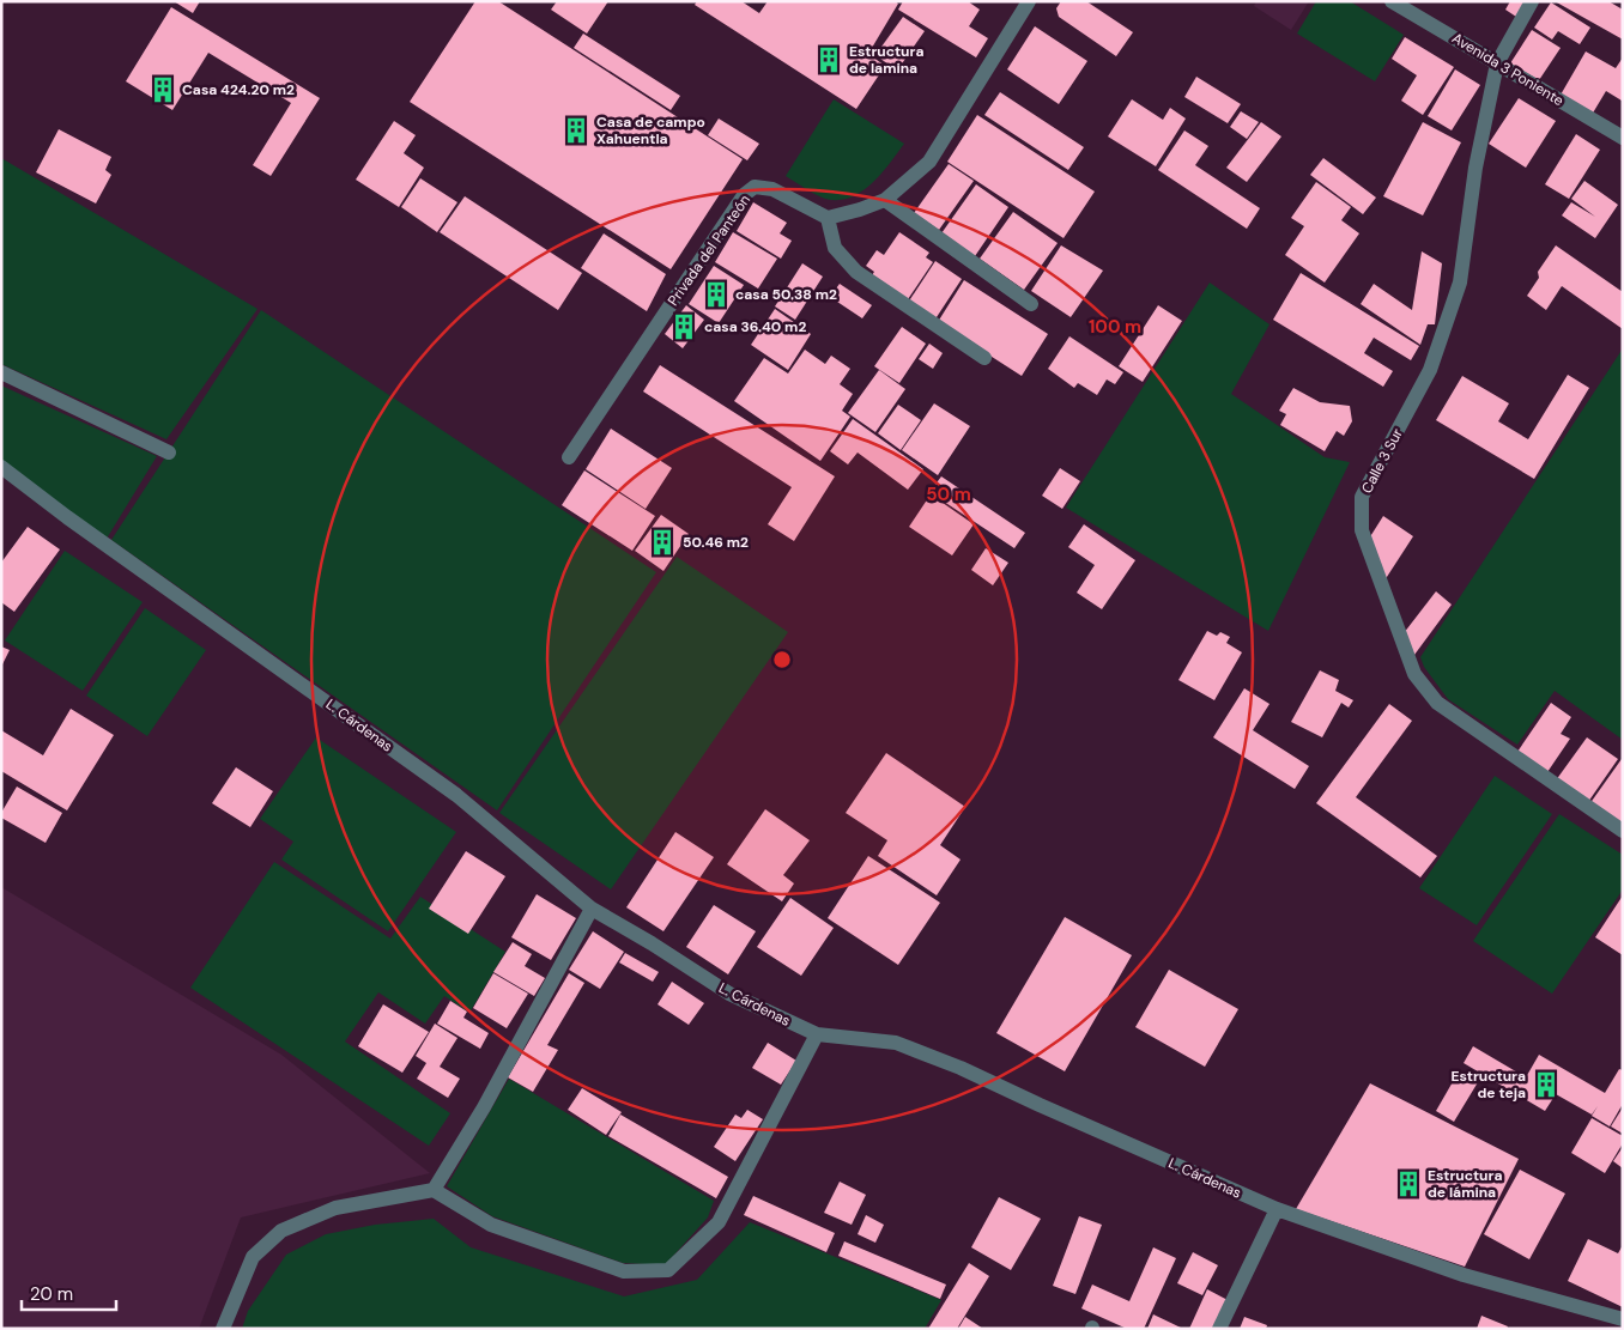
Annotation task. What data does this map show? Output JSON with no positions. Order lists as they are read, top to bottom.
{
  "streets": {
    "street": [
      "Avenida 3 Poniente",
      "Privada del Panteón",
      "Calle 3 Sur",
      "L. Cárdenas"
    ]
  },
  "crossings": [
    ["Avenida 3 Poniente", "Calle 3 Sur"]
  ],
  "places": {
    "building": [
      "Estructura de lamina",
      "Casa 424.20 m2",
      "Casa de campo Xahuentla",
      "casa 50.38 m2",
      "casa 36.40 m2",
      "50.46 m2",
      "Estructura de teja",
      "Estructura de lámina"
    ]
  },
  "scale_bar": "20 m",
  "rings": ["100 m", "50 m"]
}
